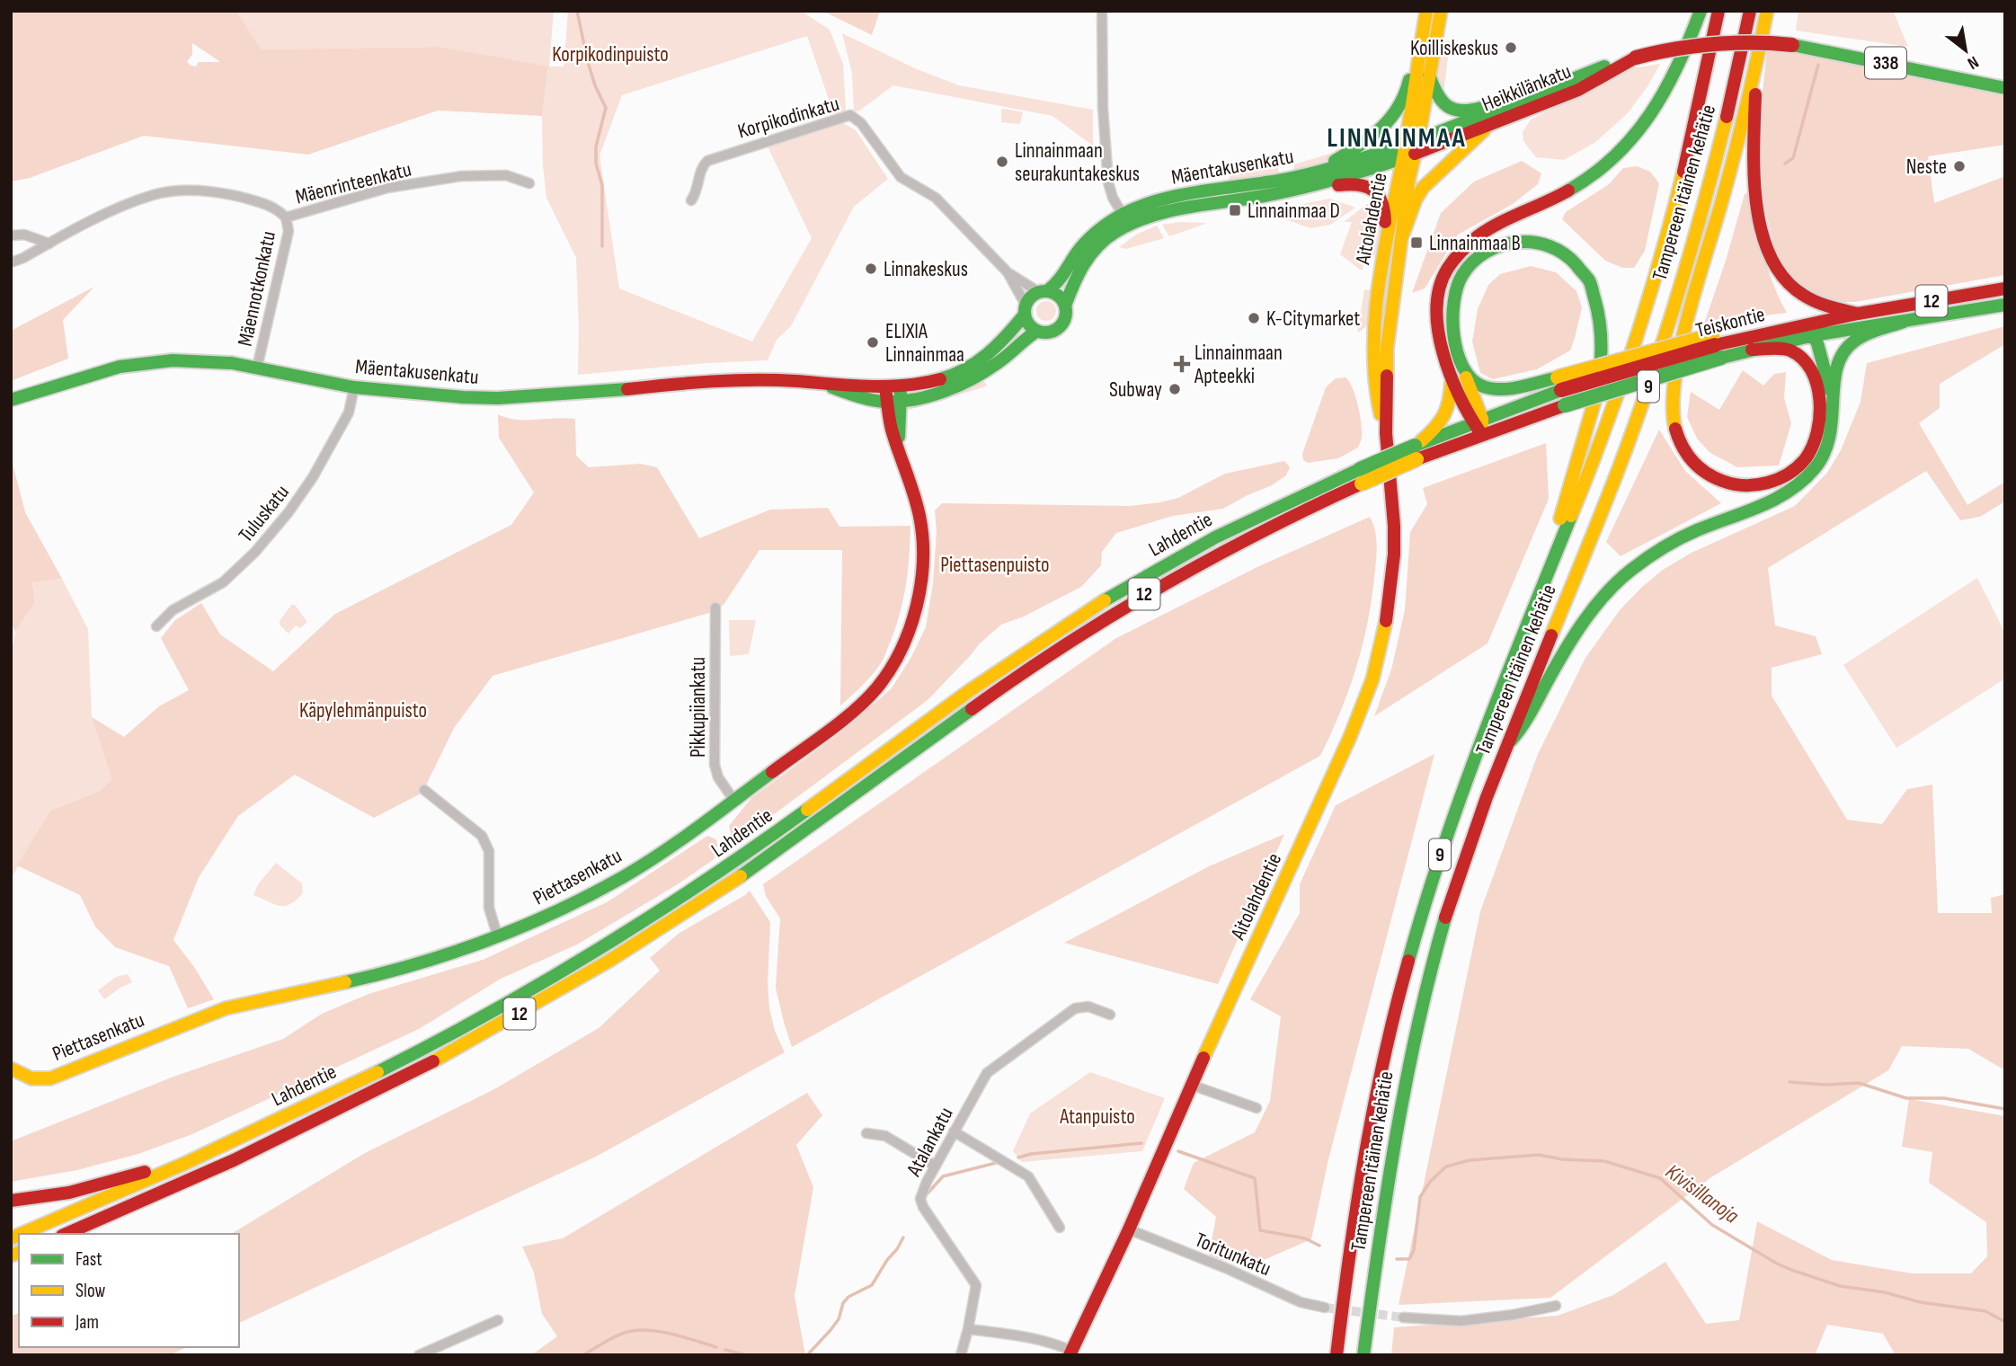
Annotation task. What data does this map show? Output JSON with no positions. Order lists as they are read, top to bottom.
{
  "streets": {
    "main road": [
      "338",
      "Heikkilänkatu",
      "Mäentakusenkatu",
      "Tampereen itäinen kehätie",
      "Aitolahdentie",
      "12",
      "Teiskontie",
      "9",
      "Lahdentie",
      "Piettasenkatu"
    ],
    "street": [
      "Korpikodinkatu",
      "Mäenrinteenkatu",
      "Mäennotkonkatu",
      "Tuluskatu",
      "Pikkupiiankatu",
      "Atalankatu",
      "Toritunkatu"
    ]
  },
  "crossings": [
    ["Heikkilänkatu", "Mäentakusenkatu"],
    ["Heikkilänkatu", "Aitolahdentie"],
    ["Korpikodinkatu", "Mäentakusenkatu"],
    ["Mäentakusenkatu", "Aitolahdentie"],
    ["Mäentakusenkatu", "Mäennotkonkatu"],
    ["Mäentakusenkatu", "Tuluskatu"],
    ["Mäentakusenkatu", "Piettasenkatu"],
    ["Mäenrinteenkatu", "Mäennotkonkatu"],
    ["Aitolahdentie", "Toritunkatu"],
    ["Teiskontie", "Lahdentie"],
    ["Pikkupiiankatu", "Piettasenkatu"]
  ],
  "districts": ["LINNAINMAA"],
  "water": ["Kivisillanoja"],
  "parks": [
    "Korpikodinpuisto",
    "Piettasenpuisto",
    "Käpylehmänpuisto",
    "Atanpuisto"
  ],
  "places": {
    "other": [
      "Koilliskeskus",
      "Linnainmaan seurakuntakeskus",
      "Neste",
      "Linnakeskus",
      "K-Citymarket",
      "ELIXIA Linnainmaa",
      "Subway"
    ],
    "transit": ["Linnainmaa D", "Linnainmaa B"],
    "health": ["Linnainmaan Apteekki"]
  },
  "legend": ["Fast", "Slow", "Jam"],
  "north": "bottom right"
}
